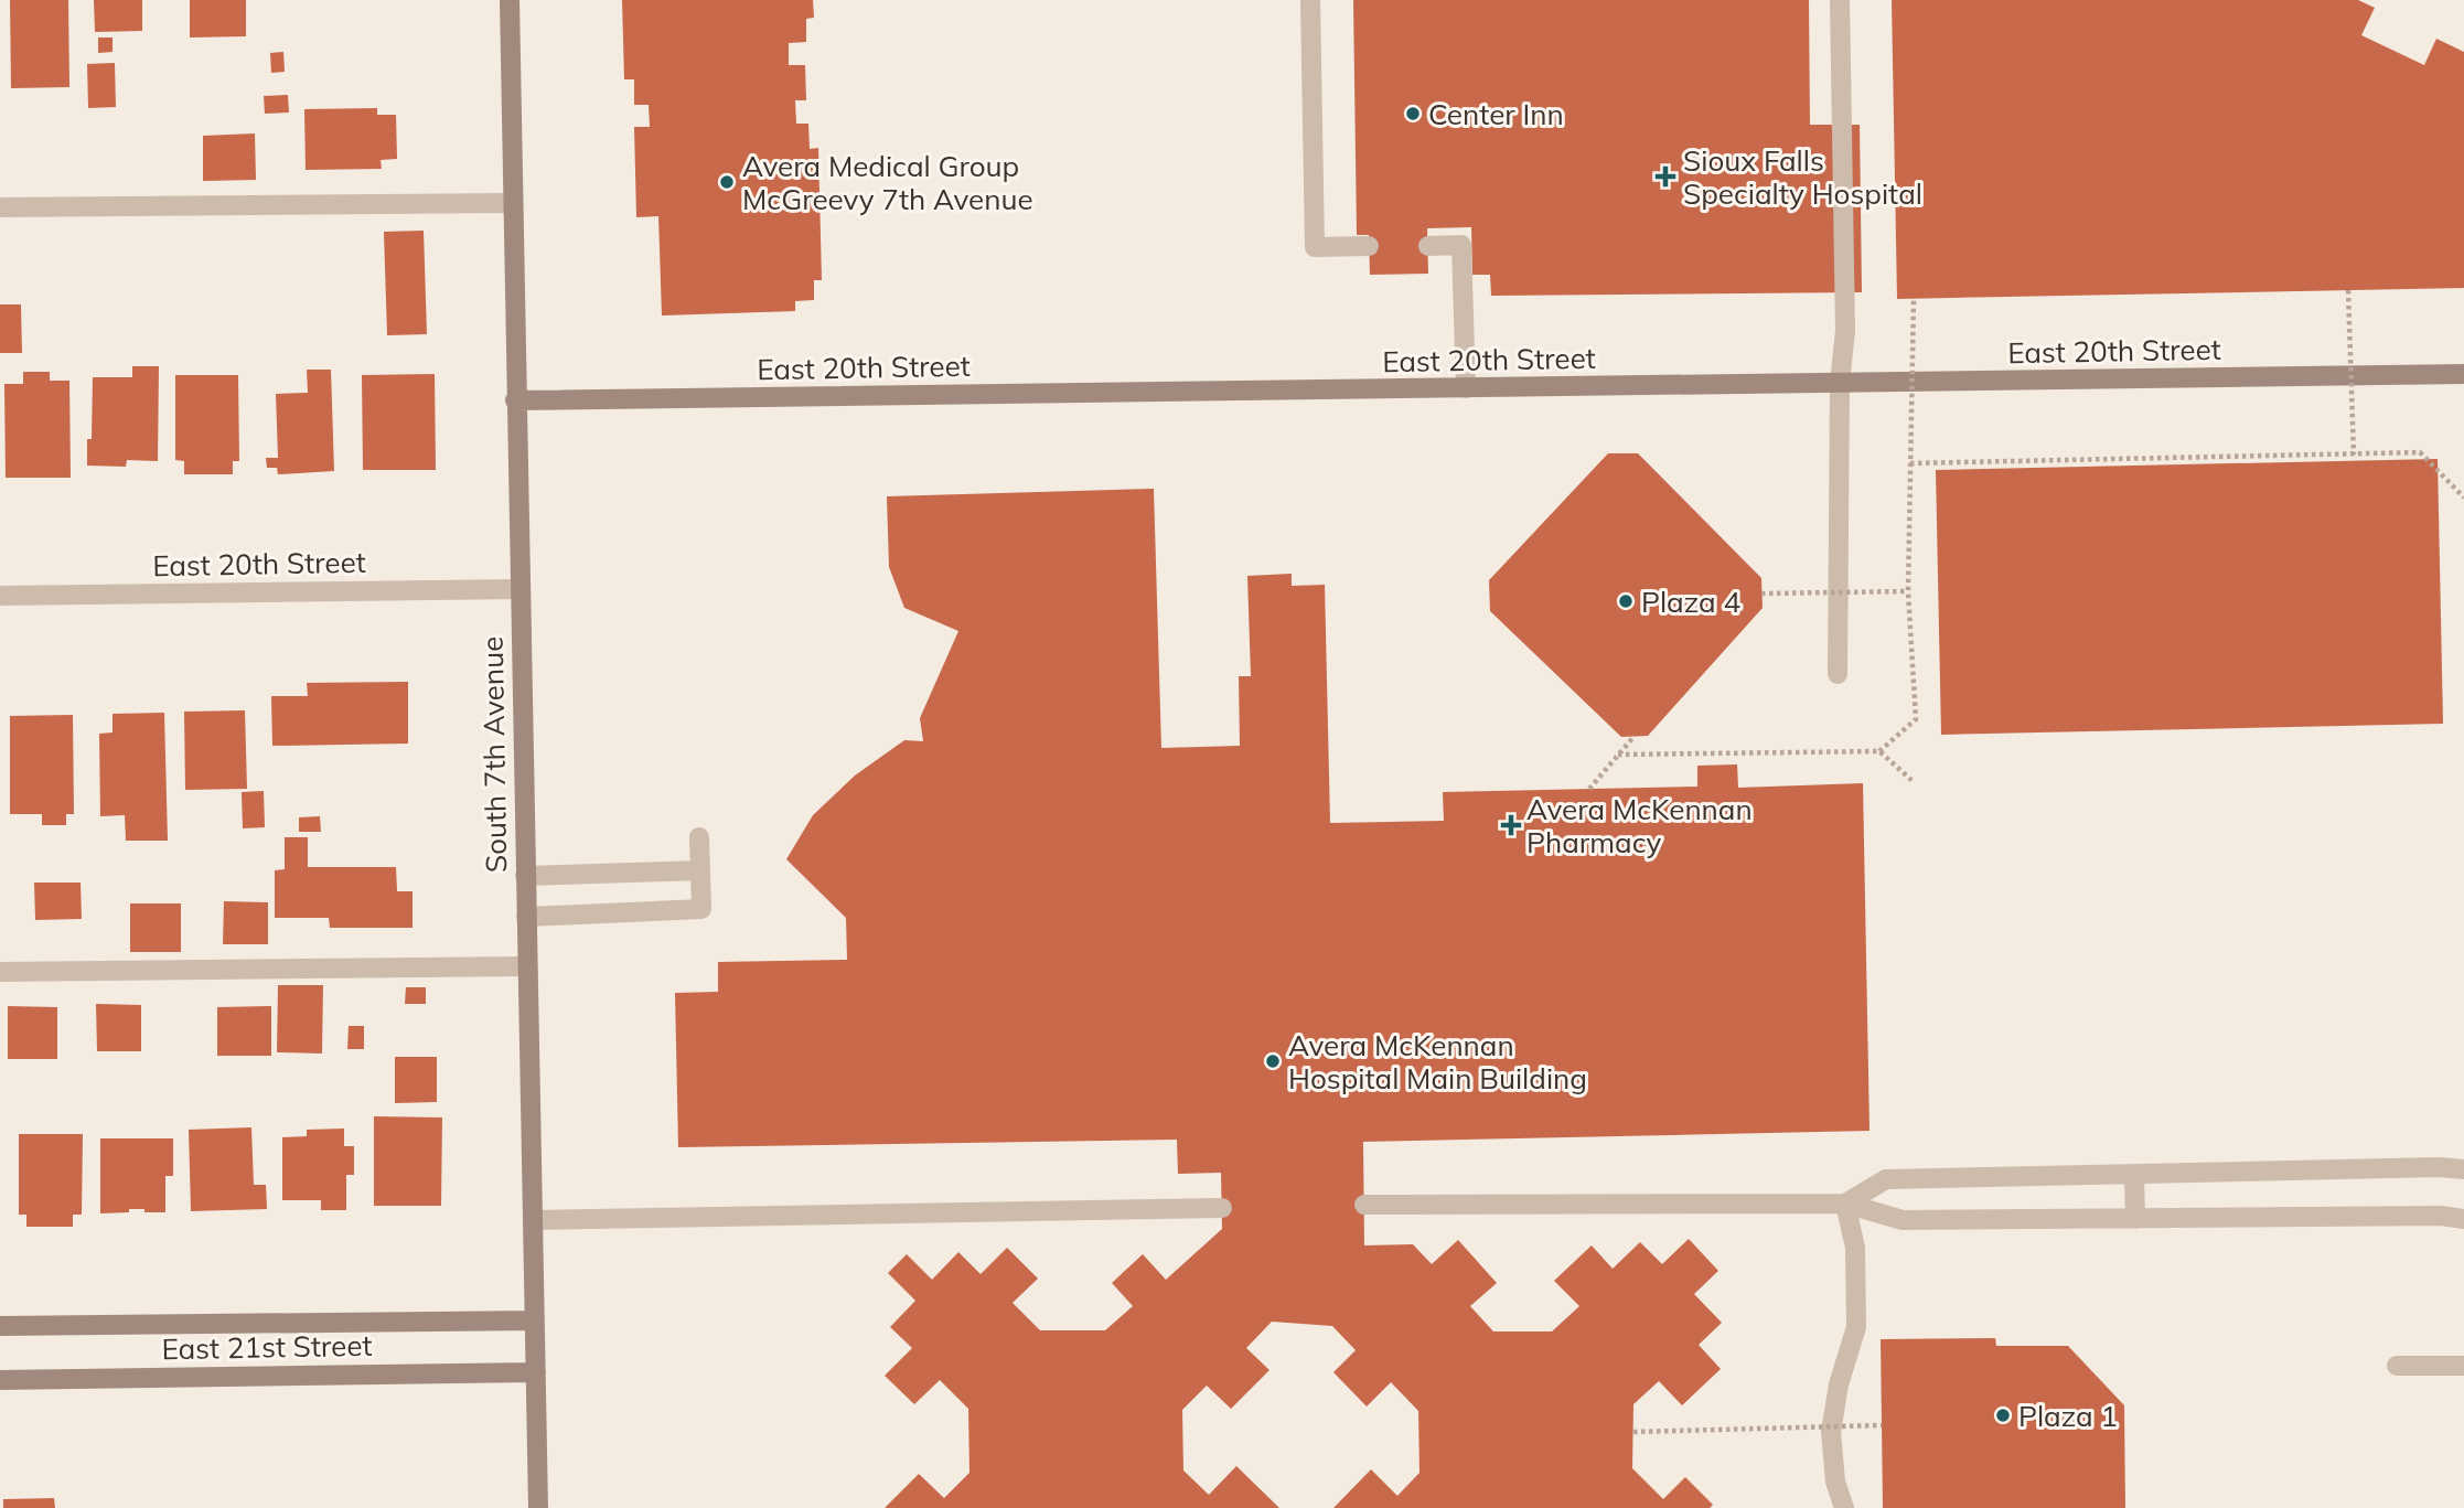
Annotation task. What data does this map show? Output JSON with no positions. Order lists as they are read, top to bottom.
{
  "streets": {
    "street": ["East 20th Street", "South 7th Avenue", "East 21st Street"]
  },
  "crossings": [
    ["East 20th Street", "South 7th Avenue"],
    ["South 7th Avenue", "East 21st Street"]
  ],
  "places": {
    "other": [
      "Center Inn",
      "Avera Medical Group McGreevy 7th Avenue",
      "Plaza 4",
      "Avera McKennan Hospital Main Building",
      "Plaza 1"
    ],
    "health": ["Sioux Falls Specialty Hospital", "Avera McKennan Pharmacy"]
  }
}
